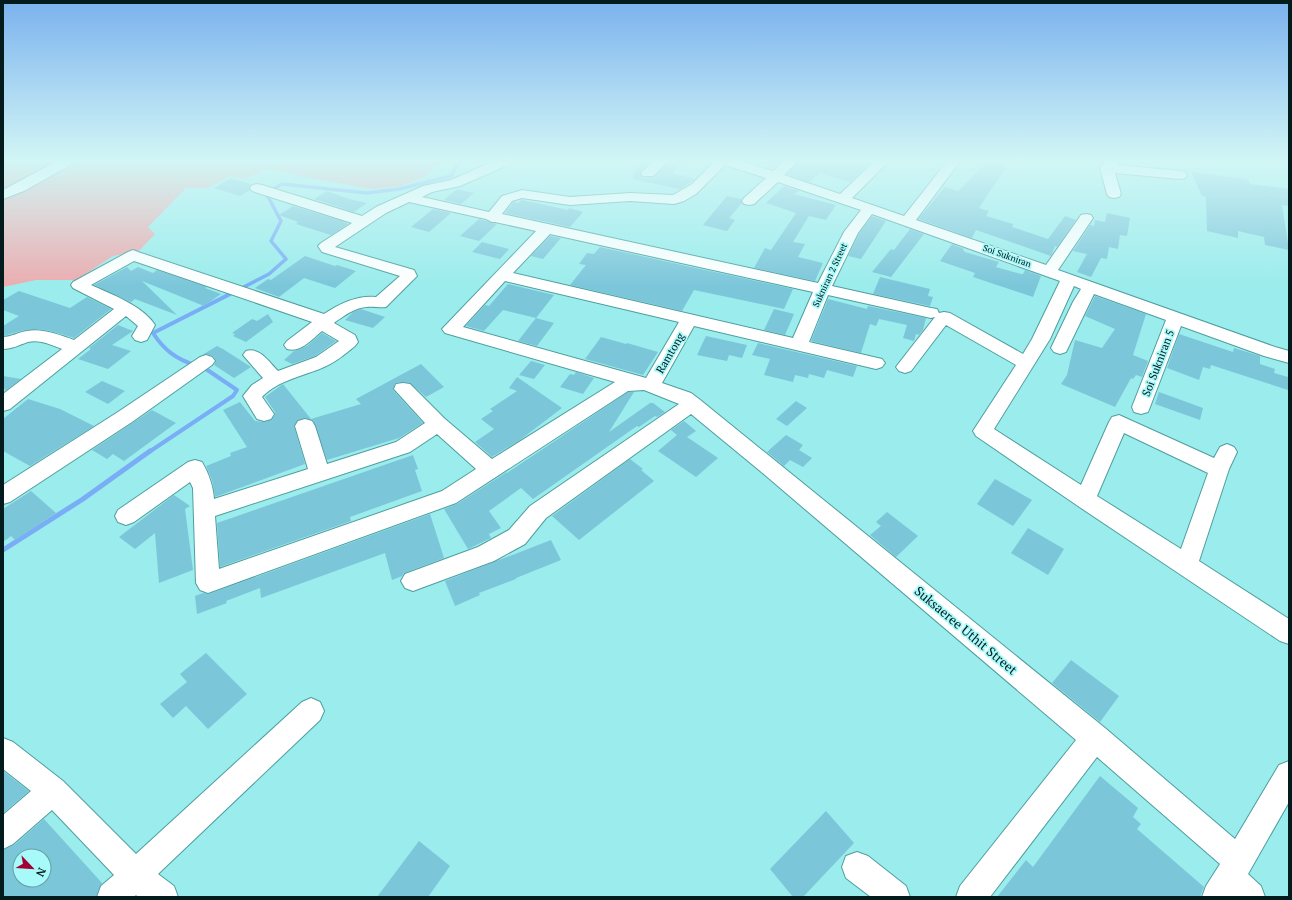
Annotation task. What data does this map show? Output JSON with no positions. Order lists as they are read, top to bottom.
{
  "streets": {
    "street": [
      "Soi Sukniran",
      "Sukniran 2 Street",
      "Ramtong",
      "Soi Sukniran 5",
      "Suksaeree Uthit Street"
    ]
  },
  "crossings": [
    ["Soi Sukniran", "Sukniran 2 Street"],
    ["Soi Sukniran", "Soi Sukniran 5"],
    ["Ramtong", "Suksaeree Uthit Street"]
  ],
  "north": "bottom right"
}
